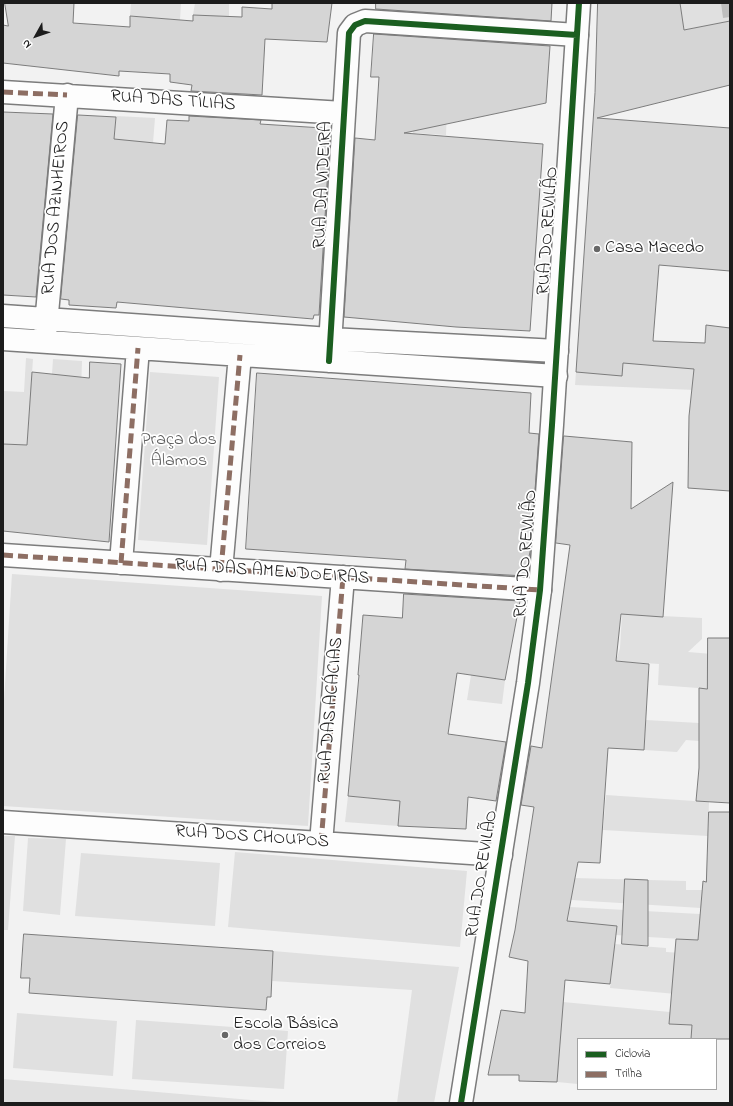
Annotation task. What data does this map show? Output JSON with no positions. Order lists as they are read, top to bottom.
{
  "streets": {
    "street": [
      "RUA DAS TÍLIAS",
      "RUA DA VIDEIRA",
      "RUA DOS AZINHEIROS",
      "RUA DO REVILÃO",
      "RUA DAS AMENDOEIRAS",
      "RUA DAS ACÁCIAS",
      "RUA DOS CHOUPOS"
    ]
  },
  "crossings": [
    ["RUA DAS TÍLIAS", "RUA DA VIDEIRA"],
    ["RUA DAS TÍLIAS", "RUA DOS AZINHEIROS"],
    ["RUA DA VIDEIRA", "RUA DO REVILÃO"],
    ["RUA DO REVILÃO", "RUA DAS AMENDOEIRAS"],
    ["RUA DO REVILÃO", "RUA DOS CHOUPOS"],
    ["RUA DAS AMENDOEIRAS", "RUA DAS ACÁCIAS"],
    ["RUA DAS ACÁCIAS", "RUA DOS CHOUPOS"]
  ],
  "parks": ["Praça dos Álamos"],
  "places": ["Casa Macedo", "Escola Básica dos Correios"],
  "legend": ["Ciclovia", "Trilha"],
  "north": "bottom left"
}
